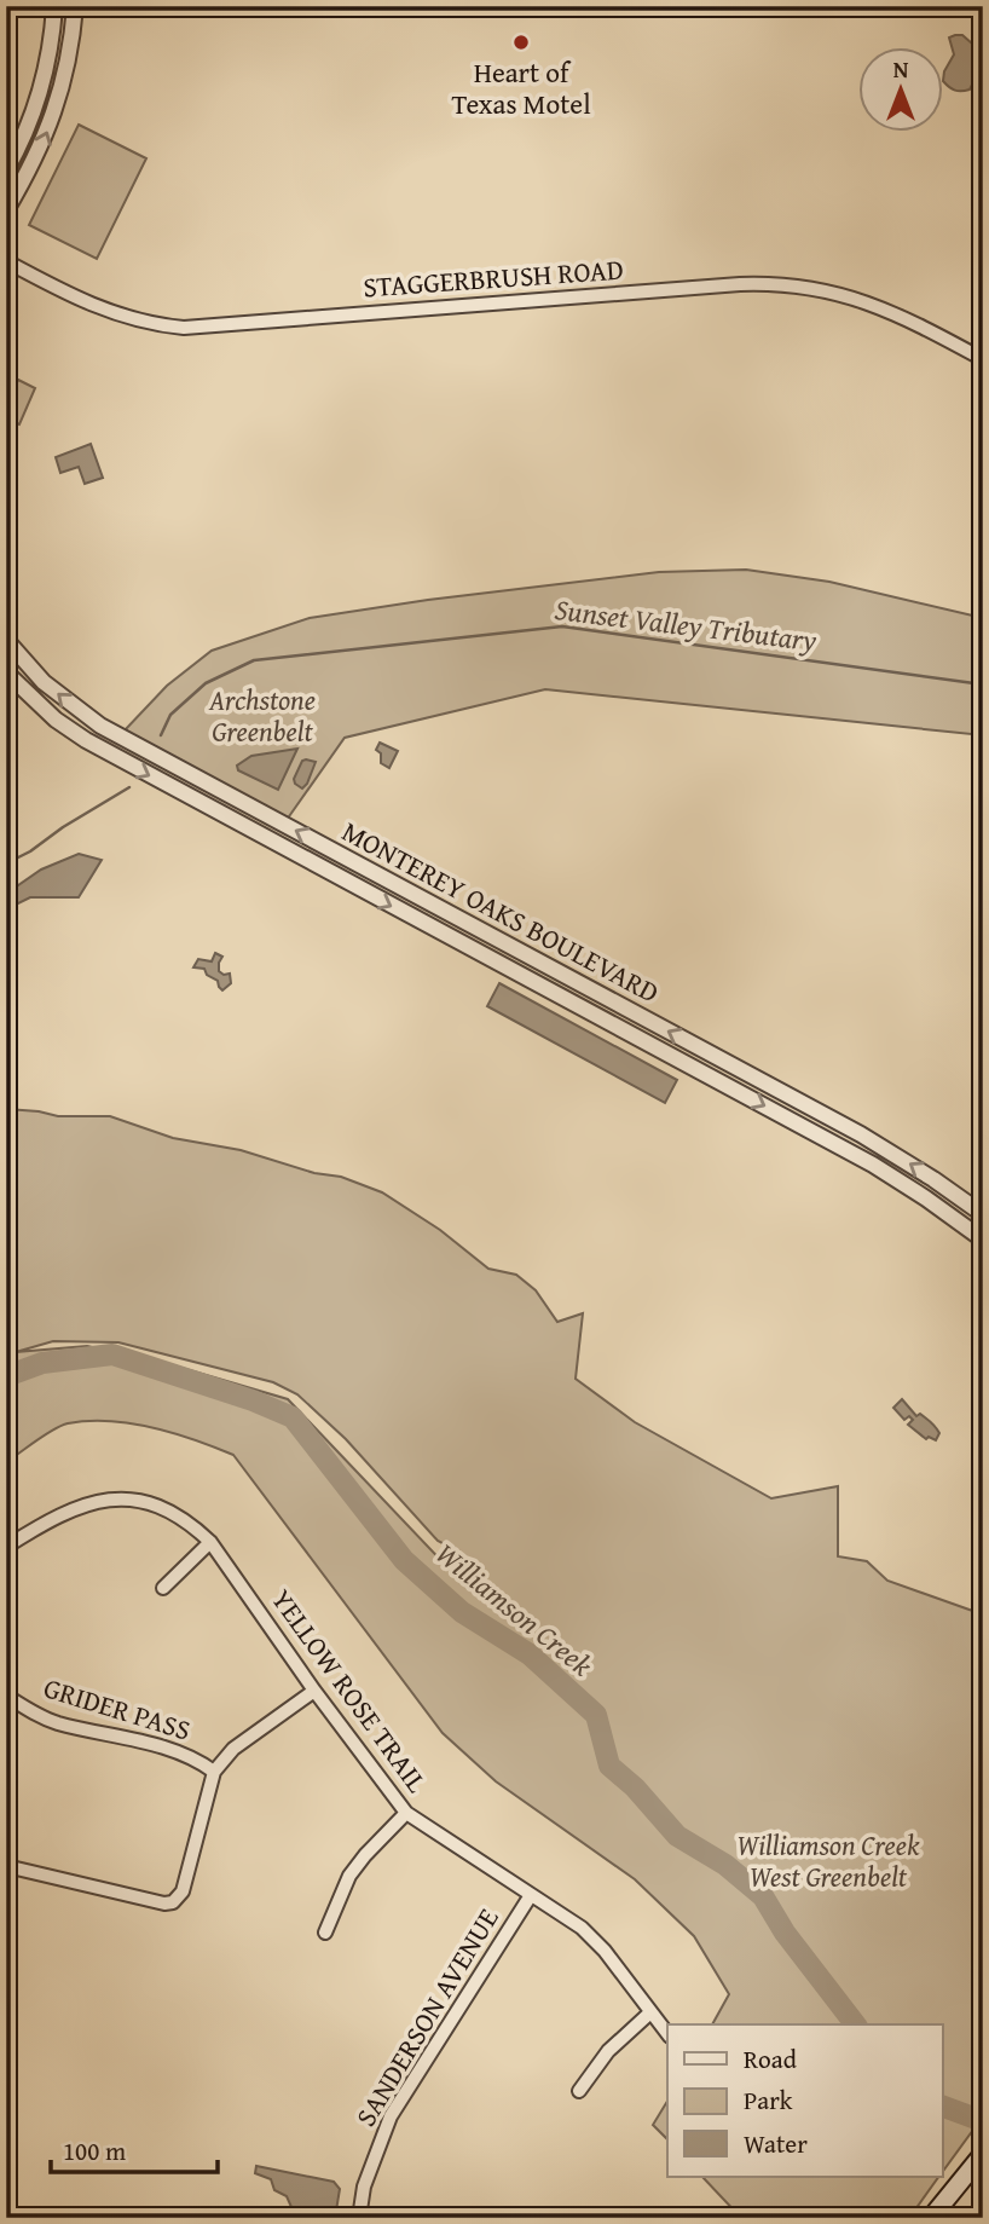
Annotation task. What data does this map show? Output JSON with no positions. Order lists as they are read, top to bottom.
{
  "streets": {
    "street": [
      "STAGGERBRUSH ROAD",
      "MONTEREY OAKS BOULEVARD",
      "YELLOW ROSE TRAIL",
      "GRIDER PASS",
      "SANDERSON AVENUE"
    ]
  },
  "crossings": [
    ["YELLOW ROSE TRAIL", "SANDERSON AVENUE"]
  ],
  "water": ["Sunset Valley Tributary", "Williamson Creek"],
  "parks": ["Archstone Greenbelt", "Williamson Creek West Greenbelt"],
  "places": ["Heart of Texas Motel"],
  "legend": ["Road", "Park", "Water"],
  "scale_bar": "100 m",
  "north": "top"
}
